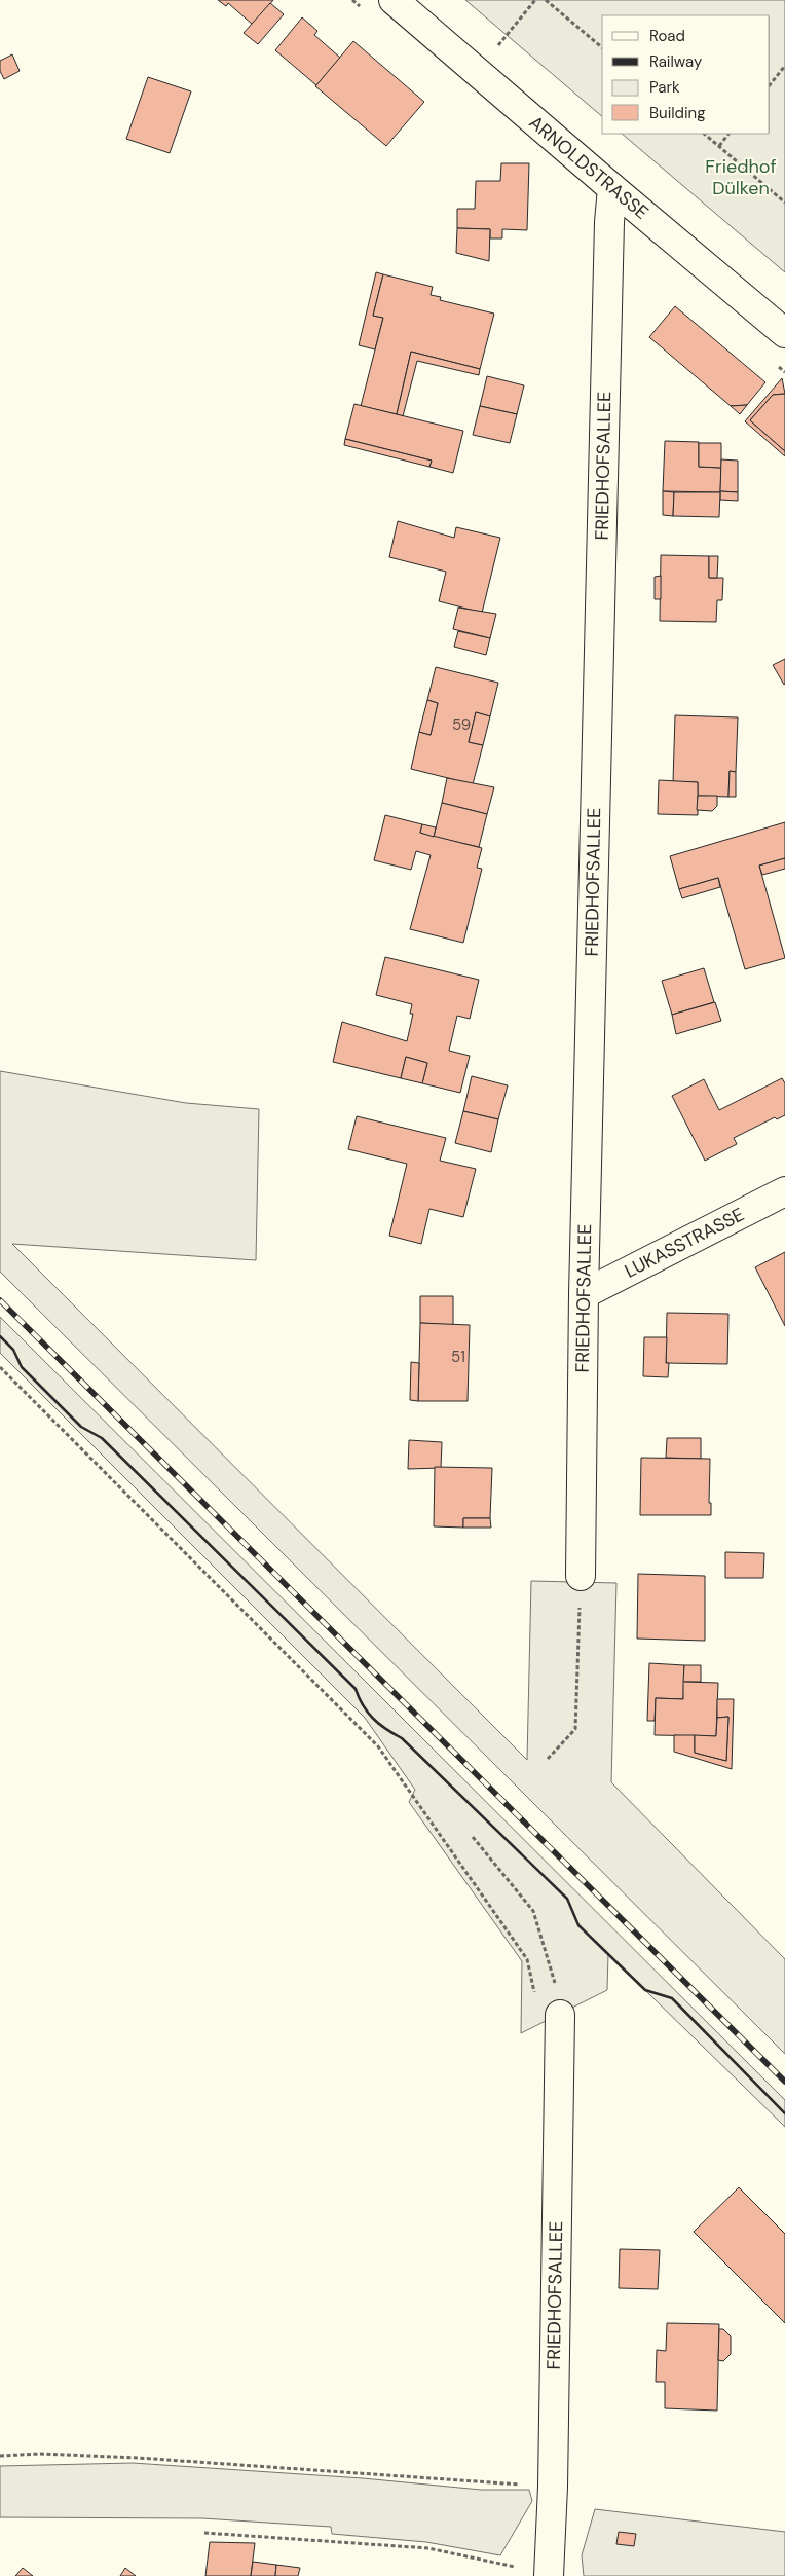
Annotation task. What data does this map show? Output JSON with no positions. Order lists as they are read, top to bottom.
{
  "streets": {
    "street": ["ARNOLDSTRASSE", "FRIEDHOFSALLEE", "LUKASSTRASSE"]
  },
  "crossings": [
    ["ARNOLDSTRASSE", "FRIEDHOFSALLEE"],
    ["FRIEDHOFSALLEE", "LUKASSTRASSE"]
  ],
  "parks": ["Friedhof Dülken"],
  "house_numbers": ["59", "51"],
  "legend": [
    "Road",
    "Railway",
    "Park",
    "Building"
  ]
}
